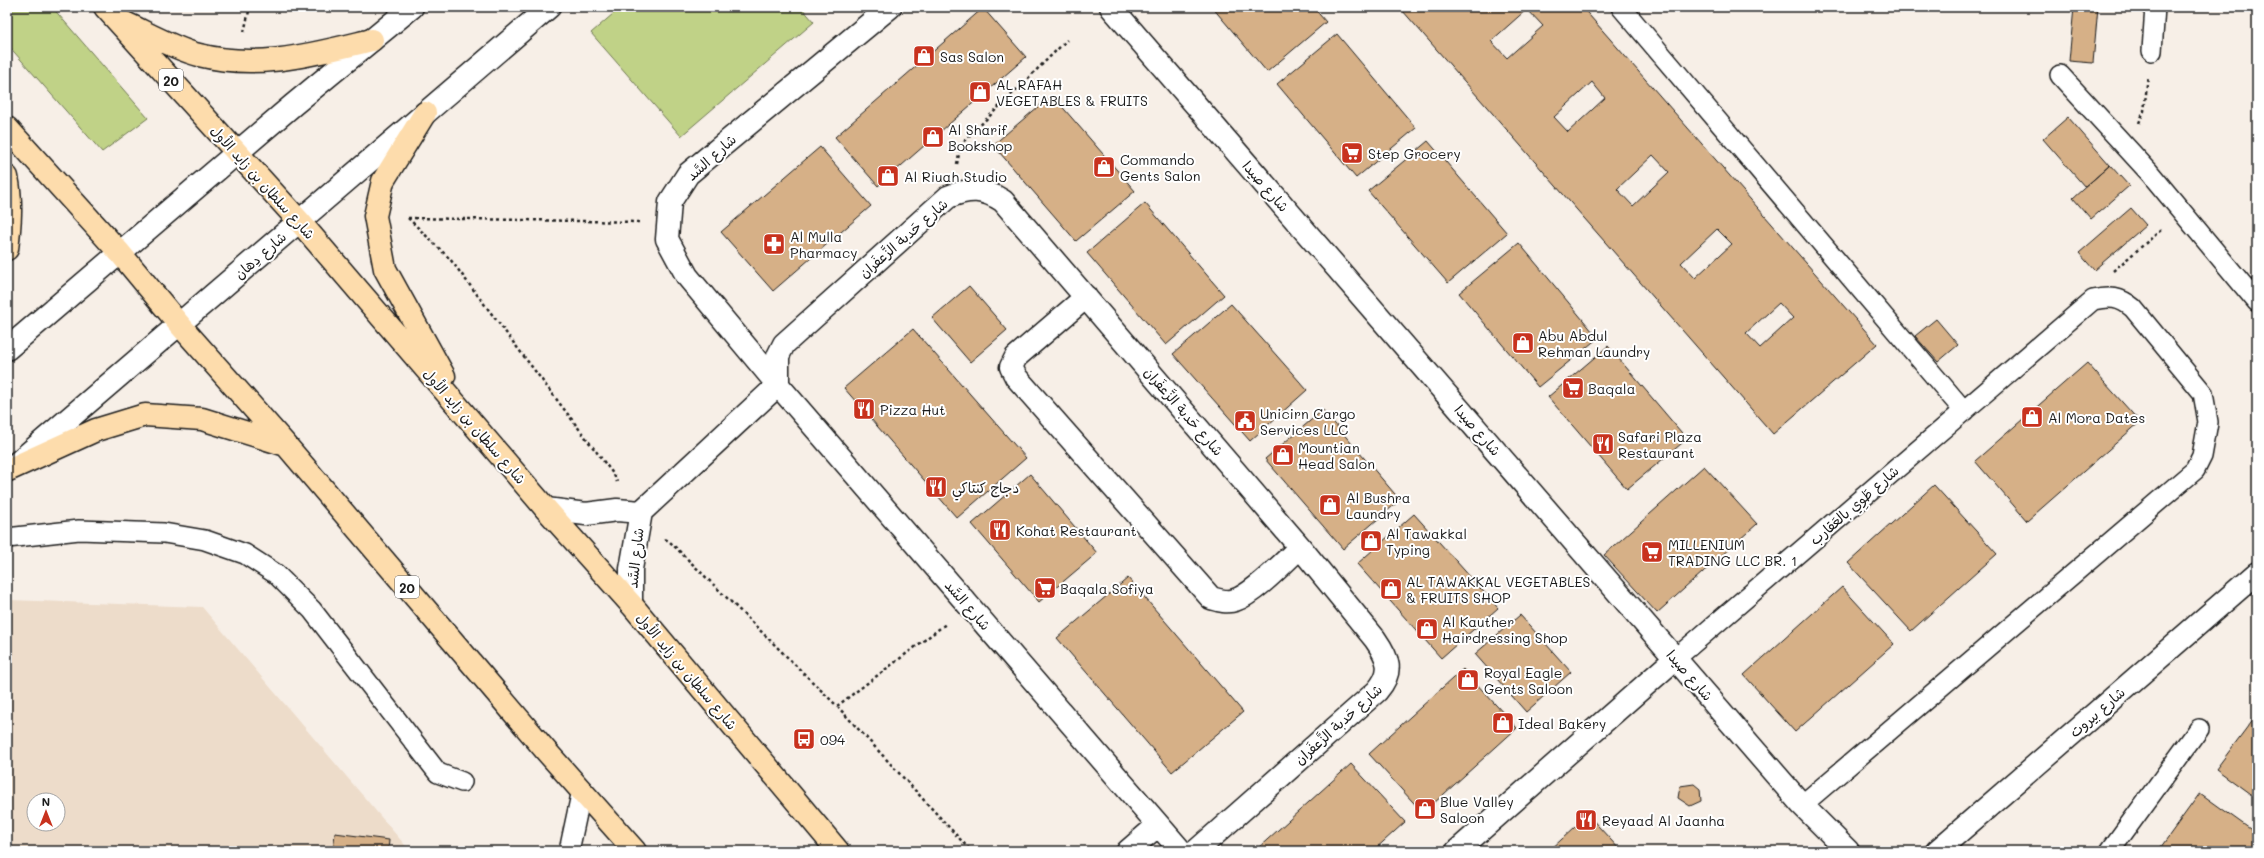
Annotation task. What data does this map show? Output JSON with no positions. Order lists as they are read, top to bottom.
{
  "streets": {
    "main road": ["20", "شارع سلطان بن زايد الأول"],
    "street": [
      "شارع السَّد",
      "شارع صيدا",
      "شارع حَدبة الزَّعفَران",
      "شارع دِهان",
      "شارع طَوِي بالعَقارب",
      "شارع بيروت"
    ]
  },
  "crossings": [
    ["20", "شارع دِهان"],
    ["شارع السَّد", "شارع سلطان بن زايد الأول"],
    ["شارع السَّد", "شارع حَدبة الزَّعفَران"],
    ["شارع سلطان بن زايد الأول", "شارع دِهان"],
    ["شارع صيدا", "شارع طَوِي بالعَقارب"]
  ],
  "places": {
    "shop": [
      "Sas Salon",
      "AL RAFAH VEGETABLES & FRUITS",
      "Al Sharif Bookshop",
      "Commando Gents Salon",
      "Al Riuah Studio",
      "Abu Abdul Rehman Laundry",
      "Al Mora Dates",
      "Mountian Head Salon",
      "Al Bushra Laundry",
      "Al Tawakkal Typing",
      "AL TAWAKKAL VEGETABLES & FRUITS SHOP",
      "Al Kauther Hairdressing Shop",
      "Royal Eagle Gents Saloon",
      "Ideal Bakery",
      "Blue Valley Saloon"
    ],
    "supermarket": [
      "Step Grocery",
      "Baqala",
      "MILLENIUM TRADING LLC BR. 1",
      "Baqala Sofiya"
    ],
    "pharmacy": ["Al Mulla Pharmacy"],
    "restaurant": [
      "Pizza Hut",
      "Safari Plaza Restaurant",
      "دجاج كنتاكي",
      "Kohat Restaurant",
      "Reyaad Al Jaanha"
    ],
    "public building": ["Unicirn Cargo Services LLC"],
    "bus stop": ["094"]
  },
  "north": "top"
}
